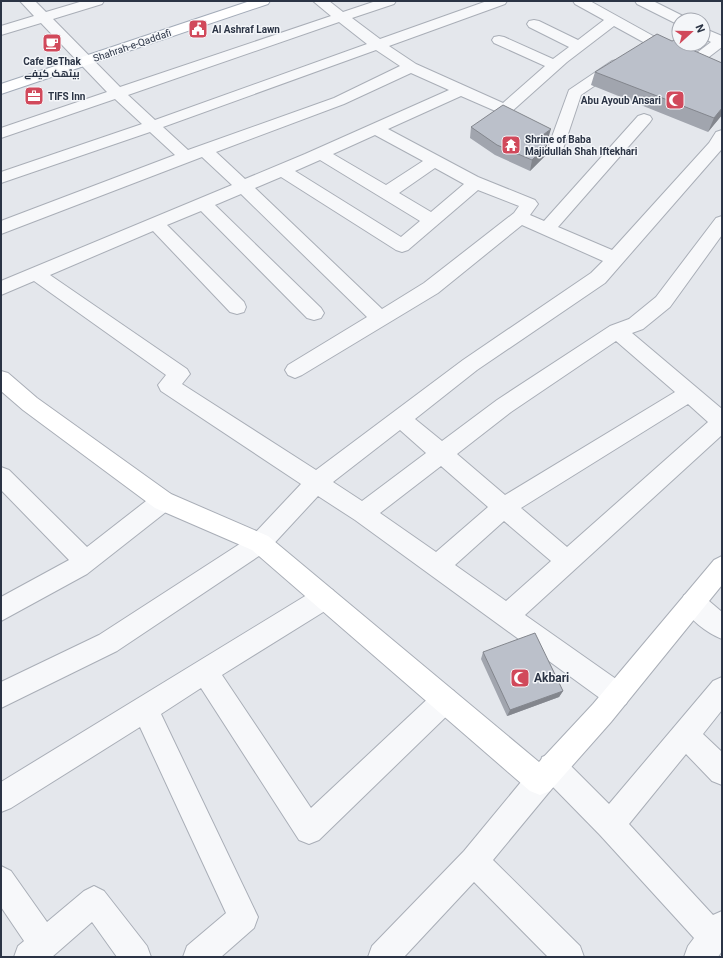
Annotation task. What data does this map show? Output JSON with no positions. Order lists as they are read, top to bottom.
{
  "streets": {
    "street": ["Shahrah-e-Qaddafi"]
  },
  "places": {
    "public building": ["Al Ashraf Lawn"],
    "cafe": ["Cafe BeThak بیٹھک کیفے"],
    "office": ["TIFS Inn"],
    "mosque": ["Abu Ayoub Ansari", "Akbari"],
    "temple": ["Shrine of Baba Majidullah Shah Iftekhari"]
  },
  "north": "right"
}
